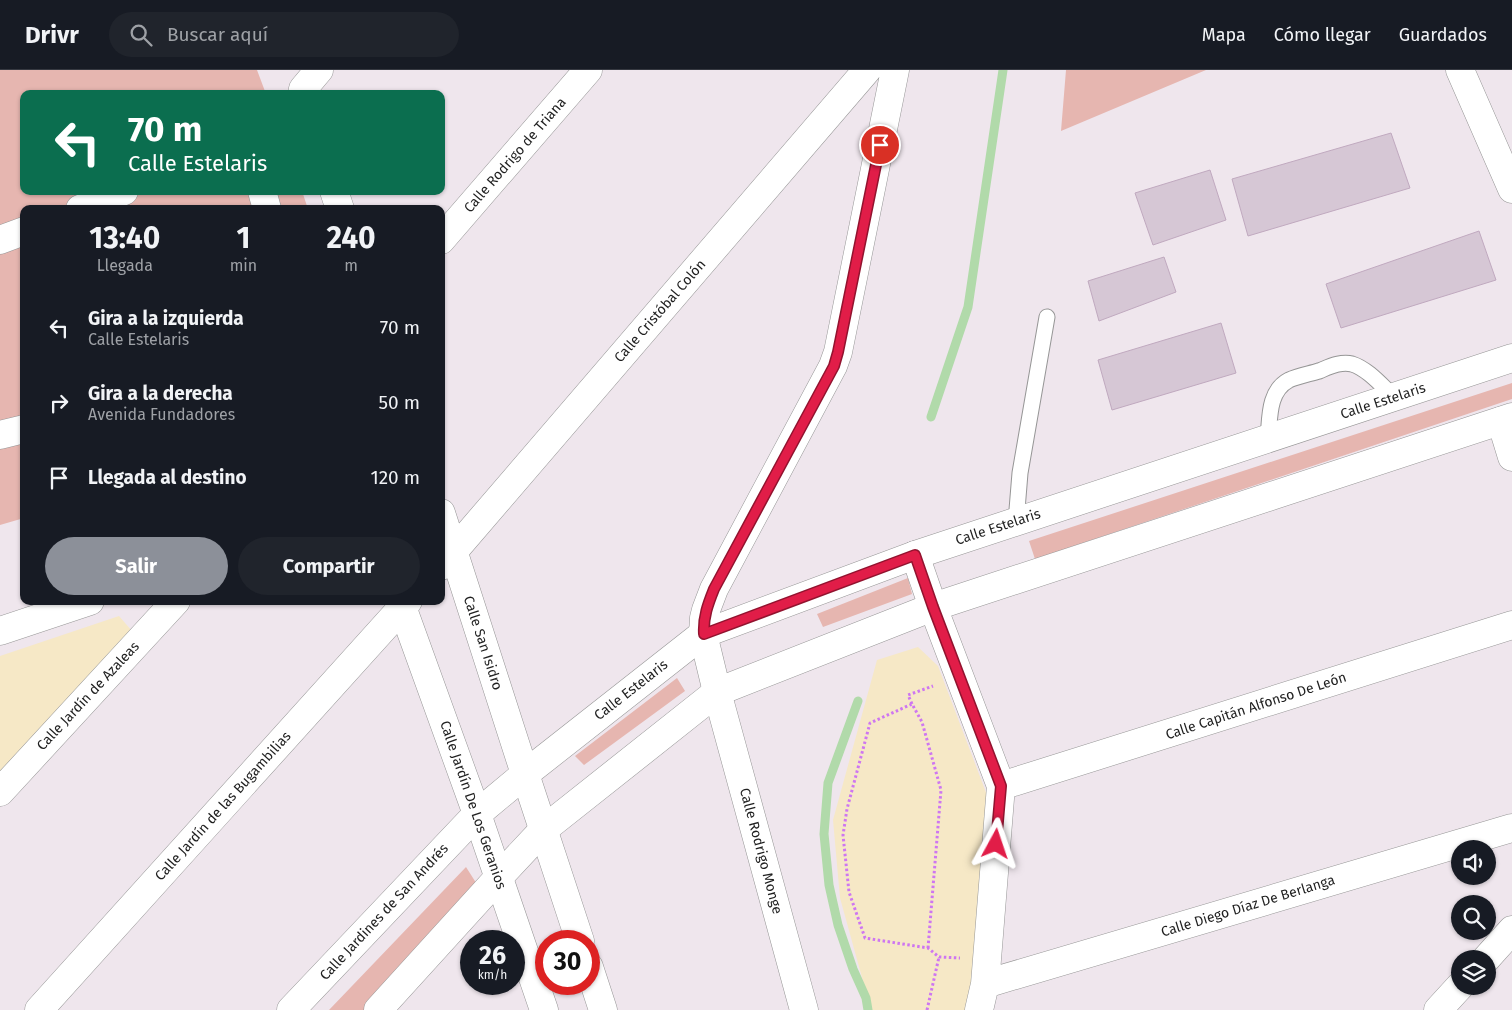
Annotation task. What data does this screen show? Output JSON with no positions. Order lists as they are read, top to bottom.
{
  "streets": {
    "street": [
      "Calle Rodrigo de Triana",
      "Calle Cristóbal Colón",
      "Calle Estelaris",
      "Calle San Isidro",
      "Calle Jardín de Azaleas",
      "Calle Capitán Alfonso De León",
      "Calle Jardín De Los Geranios",
      "Calle Jardín de las Bugambilias",
      "Calle Rodrigo Monge",
      "Calle Diego Díaz De Berlanga",
      "Calle Jardines de San Andrés"
    ]
  },
  "crossings": [
    ["Calle Cristóbal Colón", "Calle San Isidro"],
    ["Calle Estelaris", "Calle San Isidro"],
    ["Calle Estelaris", "Calle Jardín De Los Geranios"],
    ["Calle Estelaris", "Calle Rodrigo Monge"],
    ["Calle Estelaris", "Calle Jardines de San Andrés"],
    ["Calle Jardín De Los Geranios", "Calle Jardines de San Andrés"]
  ],
  "page": {
    "header": "Drivr",
    "search": "Buscar aquí",
    "nav": ["Mapa", "Cómo llegar", "Guardados"],
    "turn": ["70 m", "Calle Estelaris"],
    "eta": [
      "13:40",
      "Llegada",
      "1",
      "min",
      "240",
      "m"
    ],
    "list": [
      {
        "name": "Gira a la izquierda",
        "note": "Calle Estelaris",
        "value": "70 m"
      },
      {
        "name": "Gira a la derecha",
        "note": "Avenida Fundadores",
        "value": "50 m"
      },
      {
        "name": "Llegada al destino",
        "value": "120 m"
      }
    ],
    "buttons": ["Salir", "Compartir"],
    "speed": "26 km/h",
    "limit": "30"
  }
}
